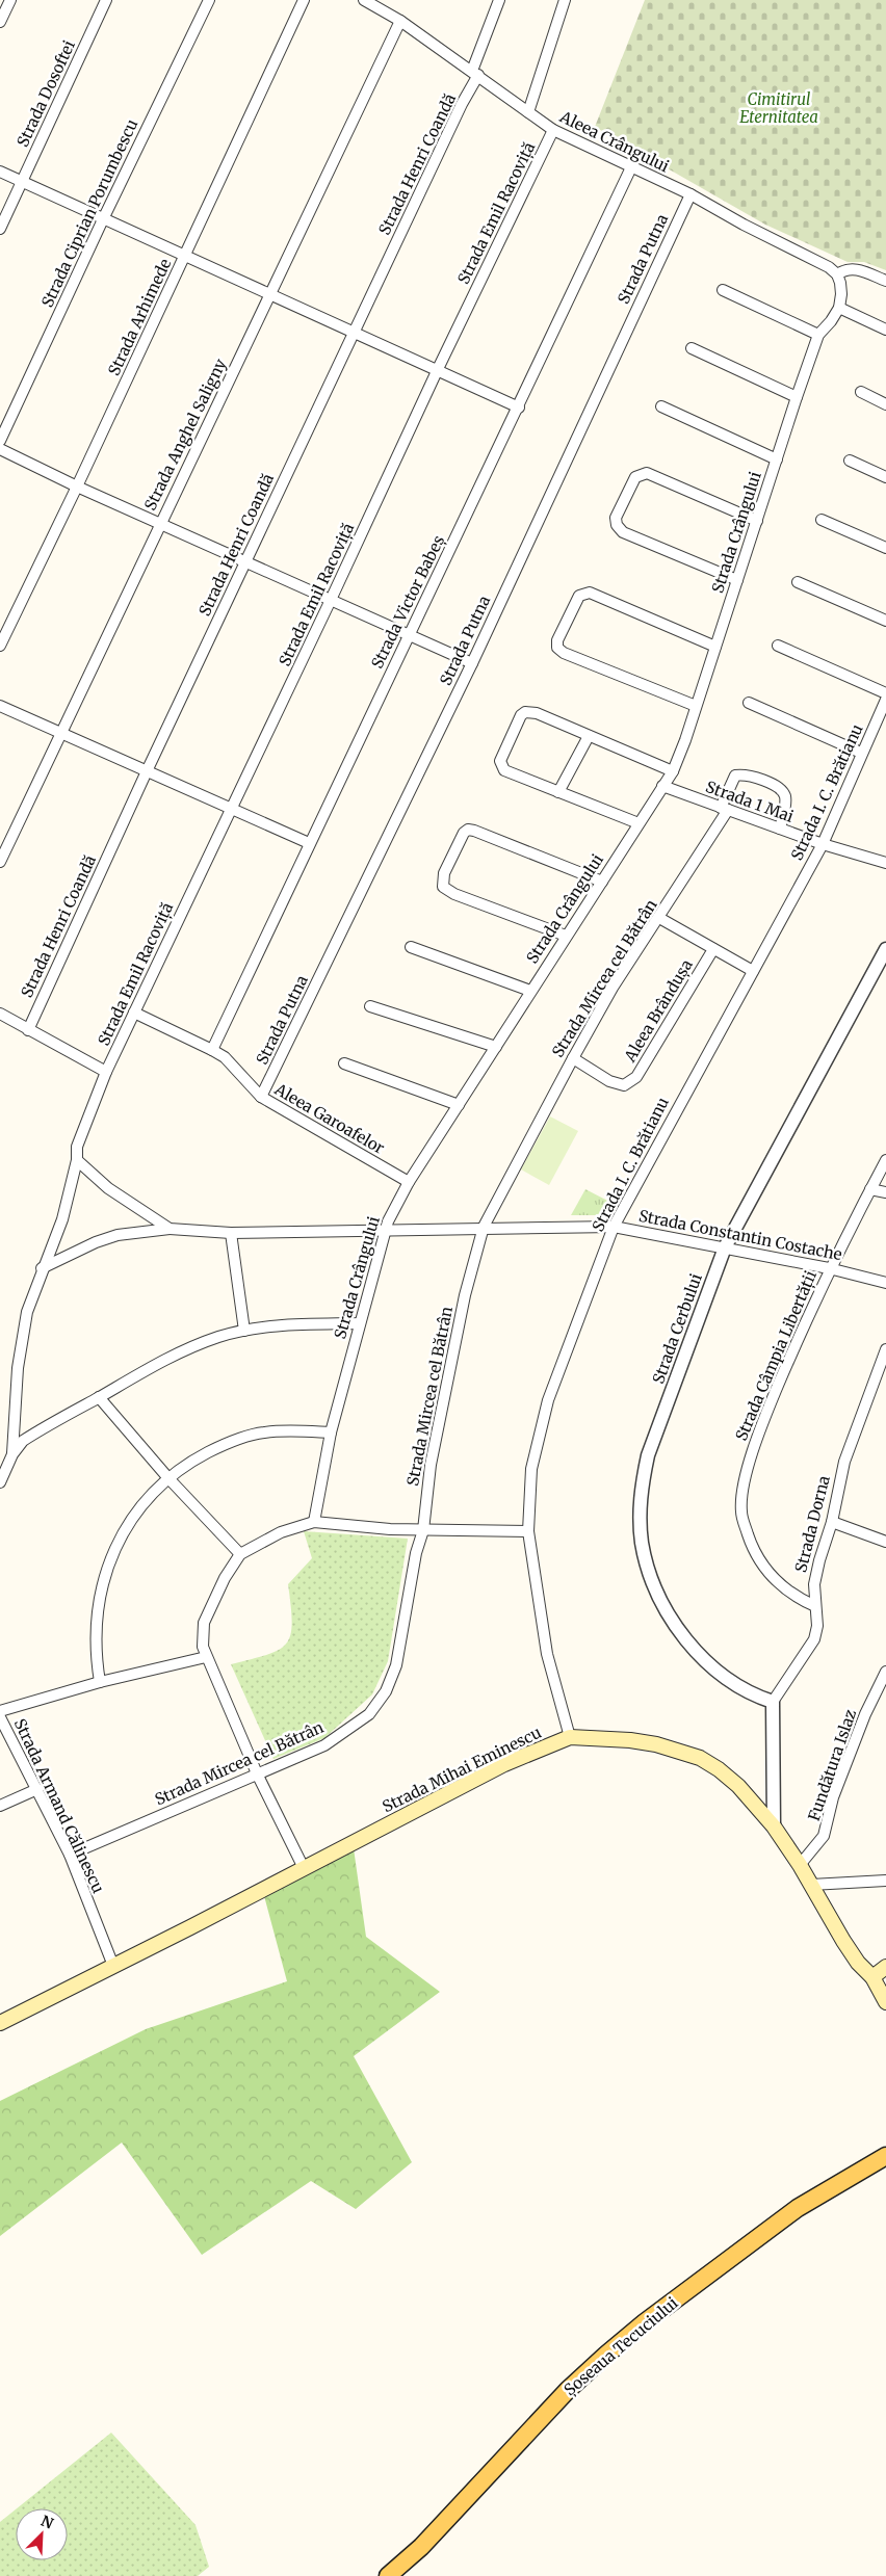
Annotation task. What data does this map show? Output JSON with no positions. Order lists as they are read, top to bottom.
{
  "streets": {
    "main road": ["Strada Mihai Eminescu", "Șoseaua Tecuciului"],
    "street": [
      "Strada Dosoftei",
      "Aleea Crângului",
      "Strada Henri Coandă",
      "Strada Ciprian Porumbescu",
      "Strada Emil Racoviță",
      "Strada Putna",
      "Strada Arhimede",
      "Strada Anghel Saligny",
      "Strada Crângului",
      "Strada Victor Babeș",
      "Strada I. C. Brătianu",
      "Strada 1 Mai",
      "Strada Mircea cel Bătrân",
      "Aleea Brândușa",
      "Aleea Garoafelor",
      "Strada Constantin Costache",
      "Strada Cerbului",
      "Strada Câmpia Libertății",
      "Strada Dorna",
      "Fundătura Islaz",
      "Strada Armand Călinescu"
    ]
  },
  "crossings": [
    ["Aleea Crângului", "Strada Henri Coandă"],
    ["Aleea Crângului", "Strada Emil Racoviță"],
    ["Aleea Crângului", "Strada Putna"],
    ["Aleea Crângului", "Strada Anghel Saligny"],
    ["Aleea Crângului", "Strada Victor Babeș"],
    ["Strada Emil Racoviță", "Aleea Garoafelor"],
    ["Strada Putna", "Aleea Garoafelor"],
    ["Strada Crângului", "Strada 1 Mai"],
    ["Strada Crângului", "Aleea Garoafelor"],
    ["Strada Crângului", "Strada Constantin Costache"],
    ["Strada Victor Babeș", "Aleea Garoafelor"],
    ["Strada I. C. Brătianu", "Strada 1 Mai"],
    ["Strada I. C. Brătianu", "Aleea Brândușa"],
    ["Strada I. C. Brătianu", "Strada Constantin Costache"],
    ["Strada I. C. Brătianu", "Strada Mihai Eminescu"],
    ["Strada 1 Mai", "Strada Mircea cel Bătrân"],
    ["Strada Mircea cel Bătrân", "Aleea Brândușa"],
    ["Strada Mircea cel Bătrân", "Strada Constantin Costache"],
    ["Strada Mircea cel Bătrân", "Strada Armand Călinescu"],
    ["Strada Constantin Costache", "Strada Cerbului"],
    ["Strada Constantin Costache", "Strada Câmpia Libertății"],
    ["Strada Cerbului", "Strada Dorna"],
    ["Strada Câmpia Libertății", "Strada Dorna"],
    ["Fundătura Islaz", "Strada Mihai Eminescu"],
    ["Strada Mihai Eminescu", "Strada Armand Călinescu"]
  ],
  "parks": ["Cimitirul Eternitatea"],
  "north": "top right"
}
